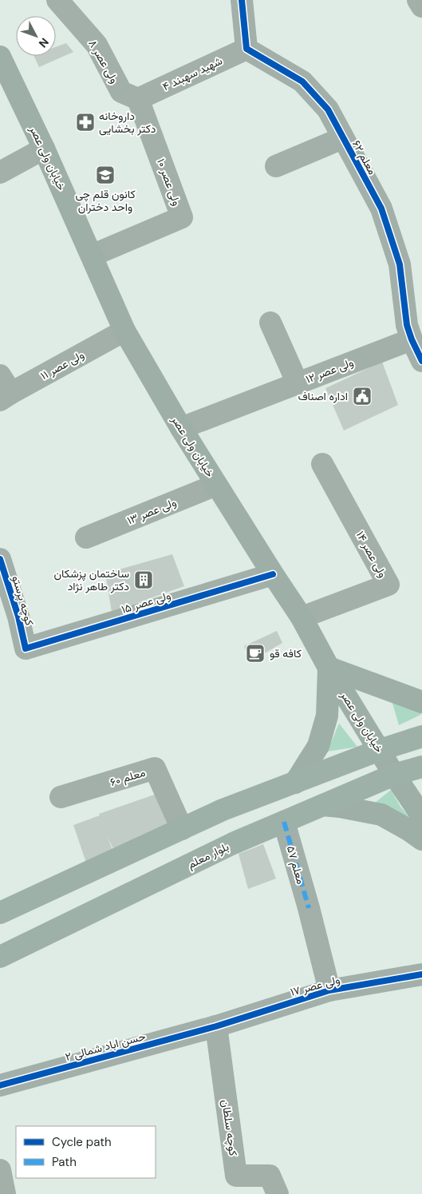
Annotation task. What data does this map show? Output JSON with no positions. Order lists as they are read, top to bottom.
{
  "streets": {
    "main road": ["خیابان ولی عصر", "بلوار معلم"],
    "street": [
      "ولی عصر ۸",
      "شهید سهبند ۴",
      "معلم ۶۲",
      "ولی عصر ۱۰",
      "ولی عصر ۱۱",
      "ولی عصر ۱۲",
      "ولی عصر ۱۳",
      "ولی عصر ۱۴",
      "کوچه پرستو",
      "ولی عصر ۱۵",
      "معلم ۶۰",
      "معلم ۵۷",
      "ولی عصر ۱۷",
      "حسن اباد شمالی ۲",
      "کوچه سلطان"
    ]
  },
  "crossings": [
    ["ولی عصر ۸", "شهید سهبند ۴"],
    ["ولی عصر ۸", "ولی عصر ۱۰"],
    ["شهید سهبند ۴", "معلم ۶۲"],
    ["شهید سهبند ۴", "ولی عصر ۱۰"],
    ["معلم ۶۲", "ولی عصر ۱۲"],
    ["خیابان ولی عصر", "ولی عصر ۱۰"],
    ["خیابان ولی عصر", "ولی عصر ۱۱"],
    ["خیابان ولی عصر", "ولی عصر ۱۲"],
    ["خیابان ولی عصر", "ولی عصر ۱۳"],
    ["خیابان ولی عصر", "ولی عصر ۱۴"],
    ["خیابان ولی عصر", "ولی عصر ۱۵"],
    ["خیابان ولی عصر", "بلوار معلم"],
    ["کوچه پرستو", "ولی عصر ۱۵"],
    ["بلوار معلم", "معلم ۵۷"],
    ["معلم ۵۷", "ولی عصر ۱۷"],
    ["ولی عصر ۱۷", "حسن اباد شمالی ۲"],
    ["ولی عصر ۱۷", "کوچه سلطان"],
    ["حسن اباد شمالی ۲", "کوچه سلطان"]
  ],
  "places": {
    "pharmacy": ["داروخانه دکتر بخشایی"],
    "school or university": ["کانون قلم چی واحد دختران"],
    "public building": ["اداره اصناف"],
    "building": ["ساختمان پزشکان دکتر طاهر نژاد"],
    "cafe": ["کافه قو"]
  },
  "legend": ["Cycle path", "Path"],
  "north": "bottom right"
}
